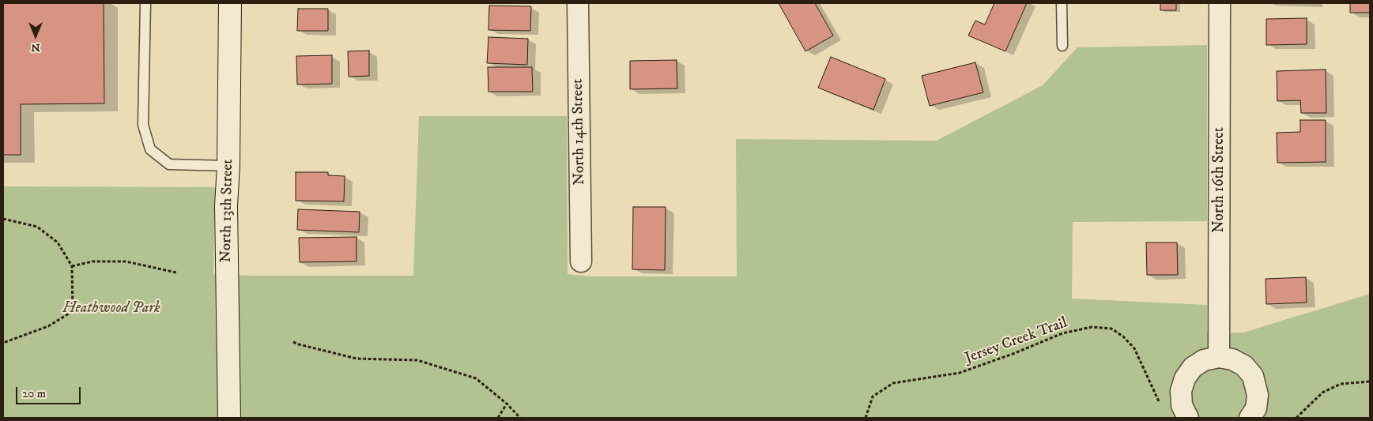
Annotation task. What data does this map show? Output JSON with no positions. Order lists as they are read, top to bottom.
{
  "streets": {
    "street": ["North 14th Street", "North 16th Street", "North 13th Street"],
    "path": ["Jersey Creek Trail"]
  },
  "parks": ["Heathwood Park"],
  "scale_bar": "20 m",
  "north": "bottom"
}
